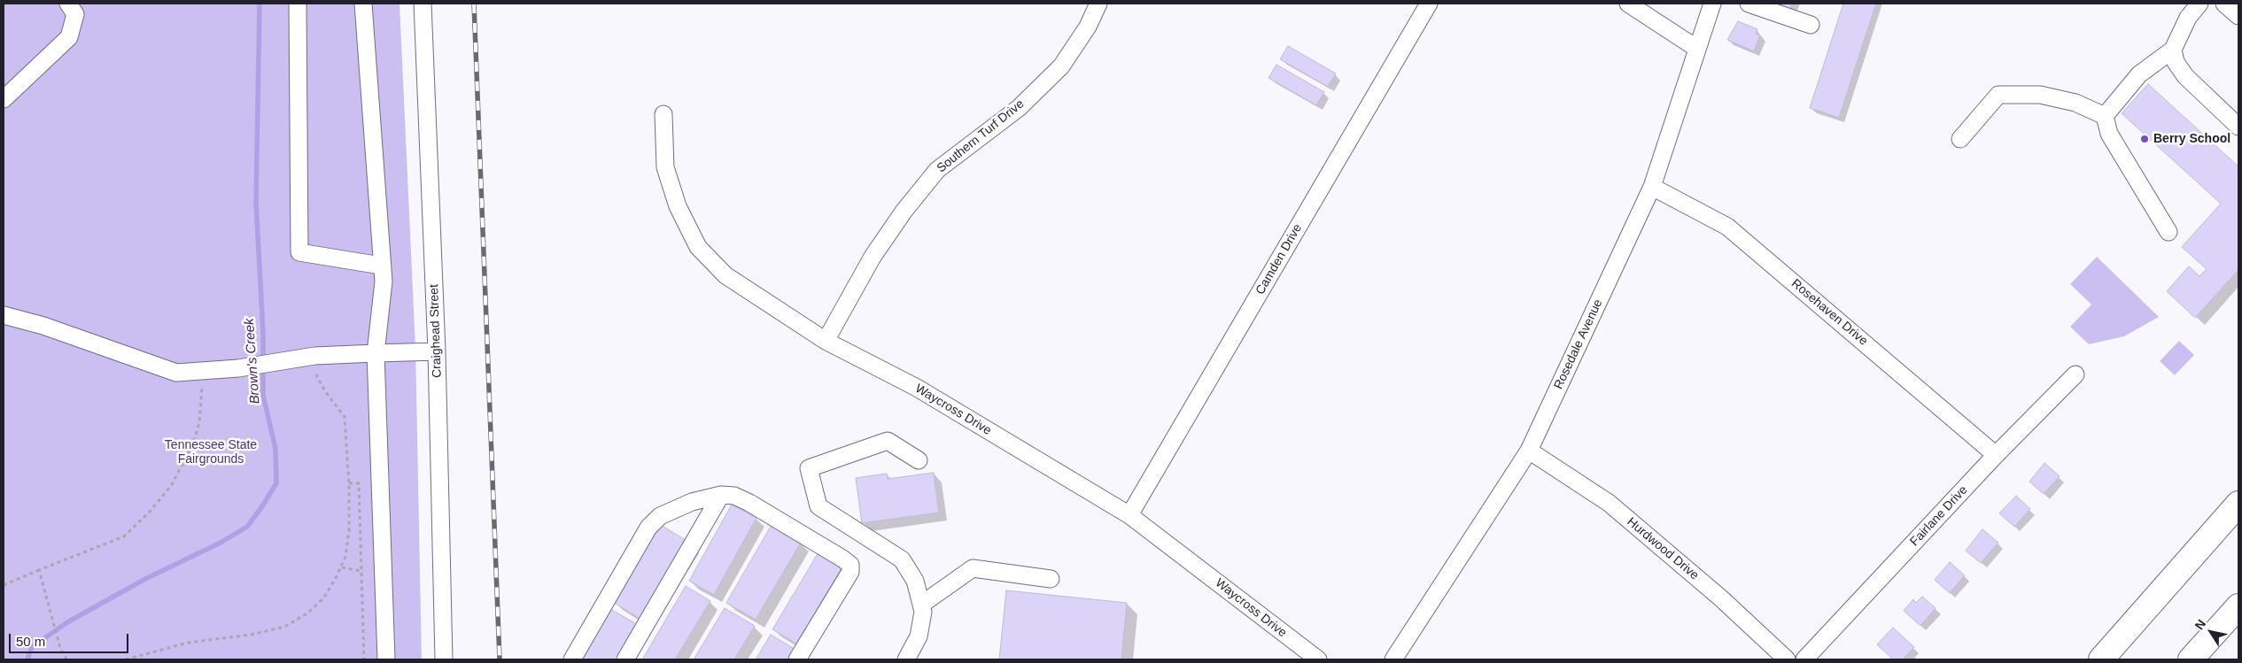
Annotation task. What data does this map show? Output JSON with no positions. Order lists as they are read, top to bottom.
{
  "streets": {
    "street": [
      "Southern Turf Drive",
      "Camden Drive",
      "Rosehaven Drive",
      "Craighead Street",
      "Rosedale Avenue",
      "Waycross Drive",
      "Fairlane Drive",
      "Hurdwood Drive"
    ]
  },
  "crossings": [
    ["Southern Turf Drive", "Waycross Drive"],
    ["Camden Drive", "Waycross Drive"],
    ["Rosehaven Drive", "Rosedale Avenue"],
    ["Rosehaven Drive", "Fairlane Drive"],
    ["Rosedale Avenue", "Hurdwood Drive"]
  ],
  "water": ["Brown's Creek"],
  "parks": ["Tennessee State Fairgrounds"],
  "places": ["Berry School"],
  "scale_bar": "50 m",
  "north": "top left"
}
